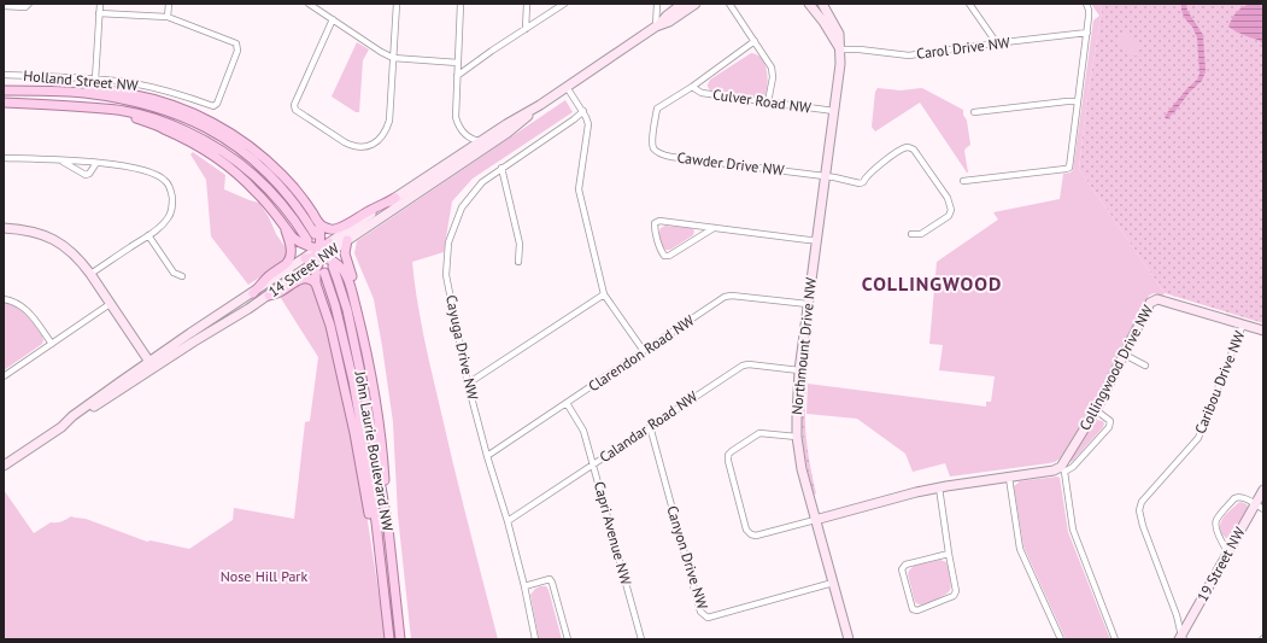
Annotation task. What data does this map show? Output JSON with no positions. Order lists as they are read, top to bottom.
{
  "streets": {
    "main road": ["John Laurie Boulevard NW"],
    "street": [
      "Carol Drive NW",
      "Holland Street NW",
      "Culver Road NW",
      "Cawder Drive NW",
      "14 Street NW",
      "Northmount Drive NW",
      "Cayuga Drive NW",
      "Clarendon Road NW",
      "Collingwood Drive NW",
      "Caribou Drive NW",
      "Calandar Road NW",
      "Capri Avenue NW",
      "Canyon Drive NW",
      "19 Street NW"
    ]
  },
  "crossings": [
    ["Carol Drive NW", "Northmount Drive NW"],
    ["Culver Road NW", "Cawder Drive NW"],
    ["Culver Road NW", "Northmount Drive NW"],
    ["Cawder Drive NW", "Northmount Drive NW"],
    ["Northmount Drive NW", "Clarendon Road NW"],
    ["Northmount Drive NW", "Calandar Road NW"],
    ["Northmount Drive NW", "Canyon Drive NW"],
    ["Cayuga Drive NW", "Clarendon Road NW"],
    ["Cayuga Drive NW", "Calandar Road NW"],
    ["Clarendon Road NW", "Capri Avenue NW"],
    ["Collingwood Drive NW", "Caribou Drive NW"],
    ["Caribou Drive NW", "19 Street NW"],
    ["Calandar Road NW", "Capri Avenue NW"],
    ["Calandar Road NW", "Canyon Drive NW"]
  ],
  "districts": ["COLLINGWOOD"],
  "parks": ["Nose Hill Park"]
}
